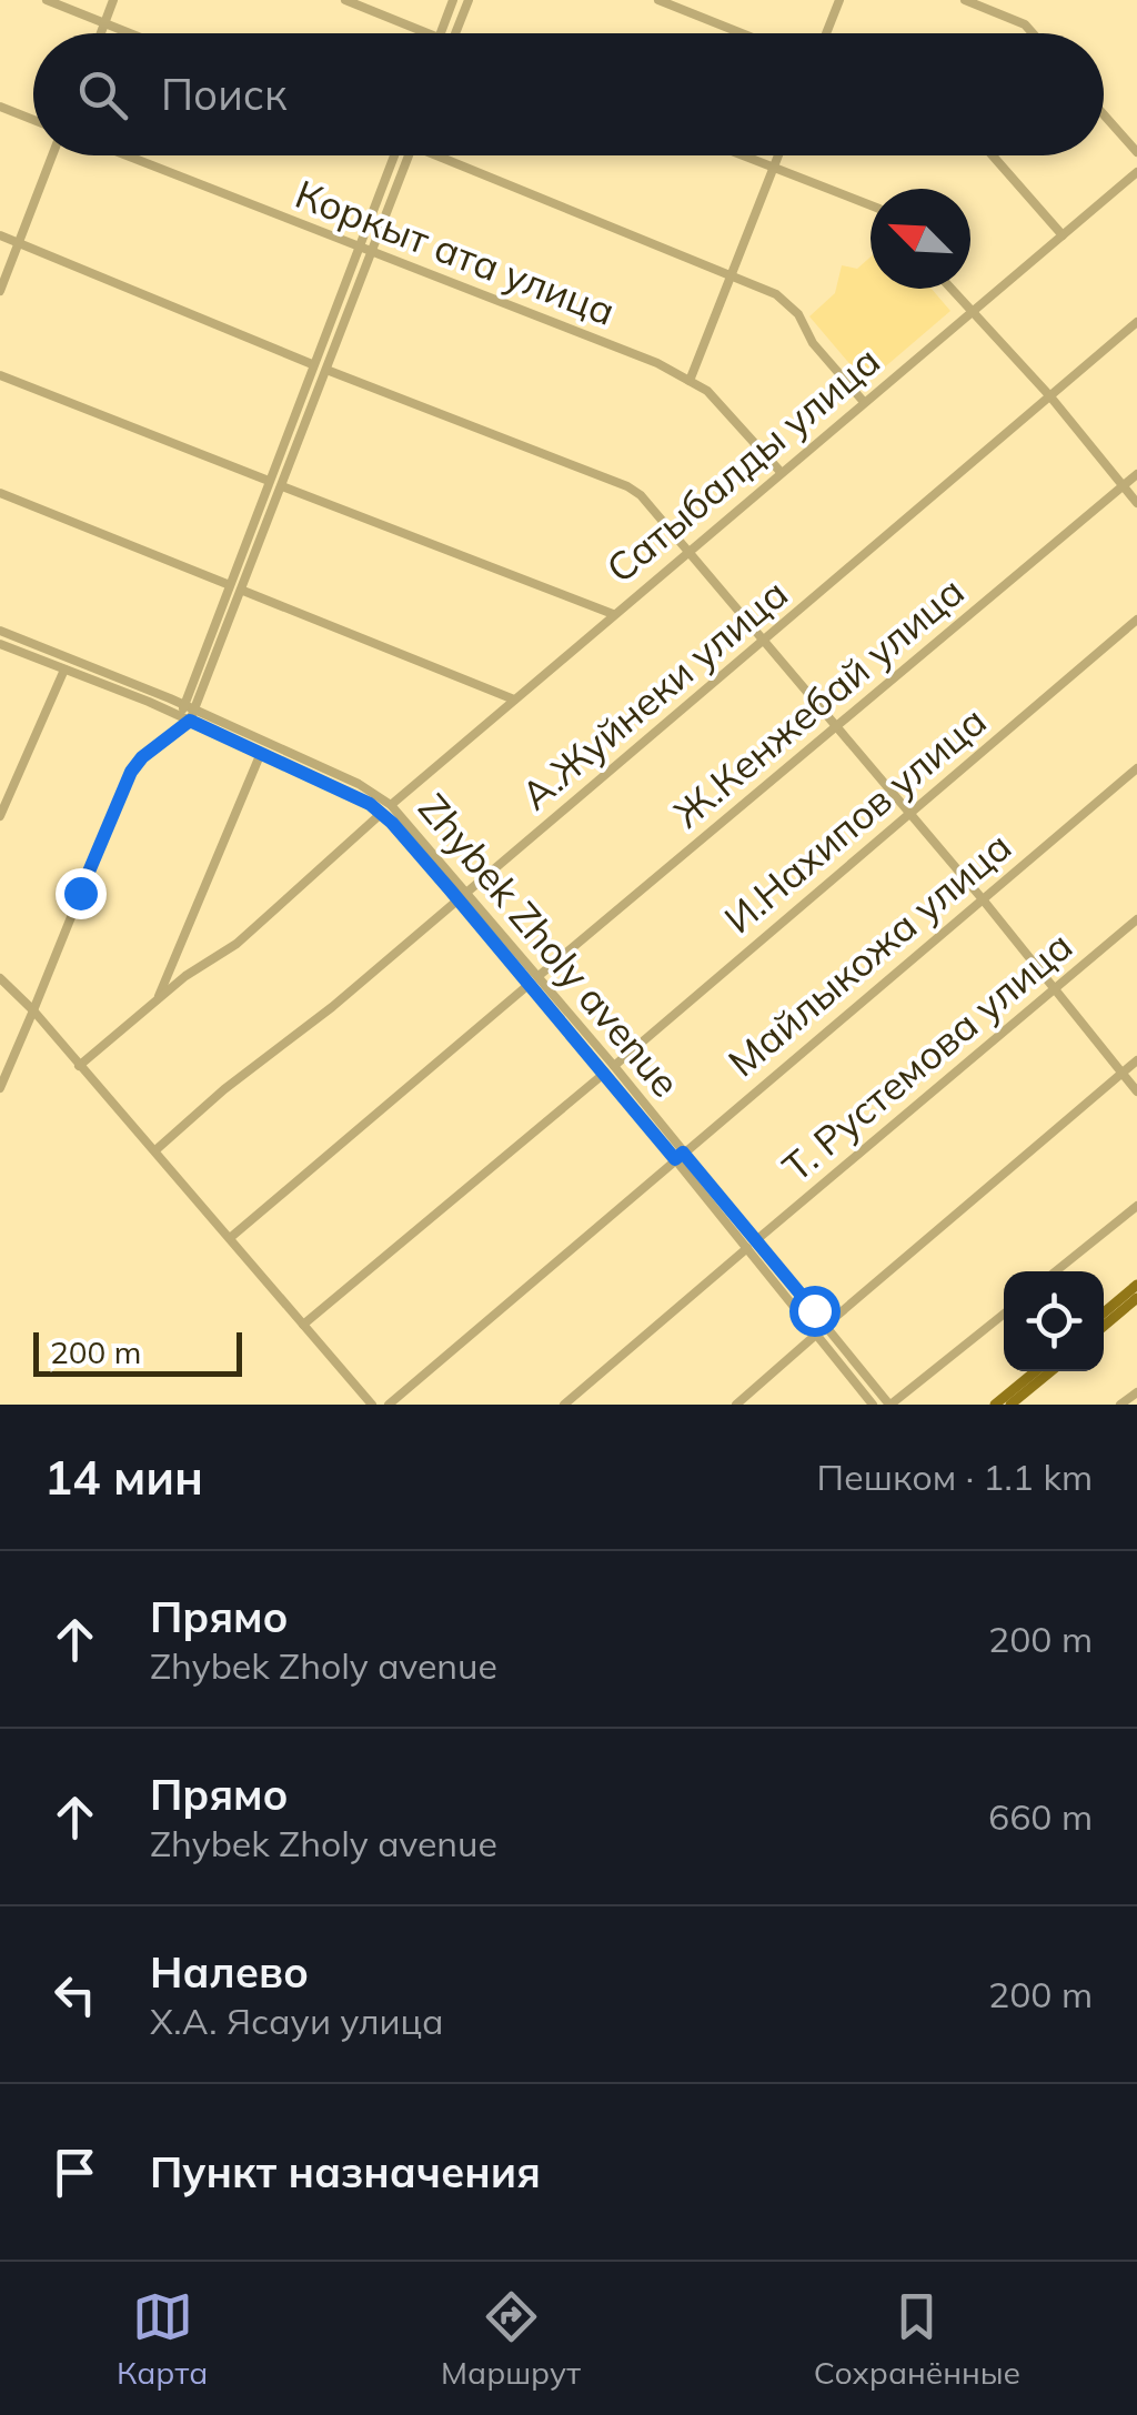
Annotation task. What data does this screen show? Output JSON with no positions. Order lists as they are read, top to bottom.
{
  "streets": {
    "street": [
      "Коркыт ата улица",
      "Сатыбалды улица",
      "А.Жуйнеки улица",
      "Ж.Кенжебай улица",
      "И.Нахипов улица",
      "Zhybek Zholy avenue",
      "Майлыкожа улица",
      "Т. Рустемова улица"
    ]
  },
  "crossings": [
    ["Коркыт ата улица", "Сатыбалды улица"],
    ["Сатыбалды улица", "Zhybek Zholy avenue"],
    ["А.Жуйнеки улица", "Zhybek Zholy avenue"],
    ["Ж.Кенжебай улица", "Zhybek Zholy avenue"],
    ["И.Нахипов улица", "Zhybek Zholy avenue"],
    ["Zhybek Zholy avenue", "Майлыкожа улица"],
    ["Zhybek Zholy avenue", "Т. Рустемова улица"]
  ],
  "scale_bar": "200 m",
  "north": "top left",
  "page": {
    "search": "Поиск",
    "scale": "200 m",
    "heading": ["14 мин", "Пешком · 1.1 km"],
    "list": [
      ["Прямо", "Zhybek Zholy avenue", "200 m"],
      ["Прямо", "Zhybek Zholy avenue", "660 m"],
      ["Налево", "Х.А. Ясауи улица", "200 m"],
      "Пункт назначения"
    ],
    "nav": ["Карта", "Маршрут", "Сохранённые"]
  }
}
